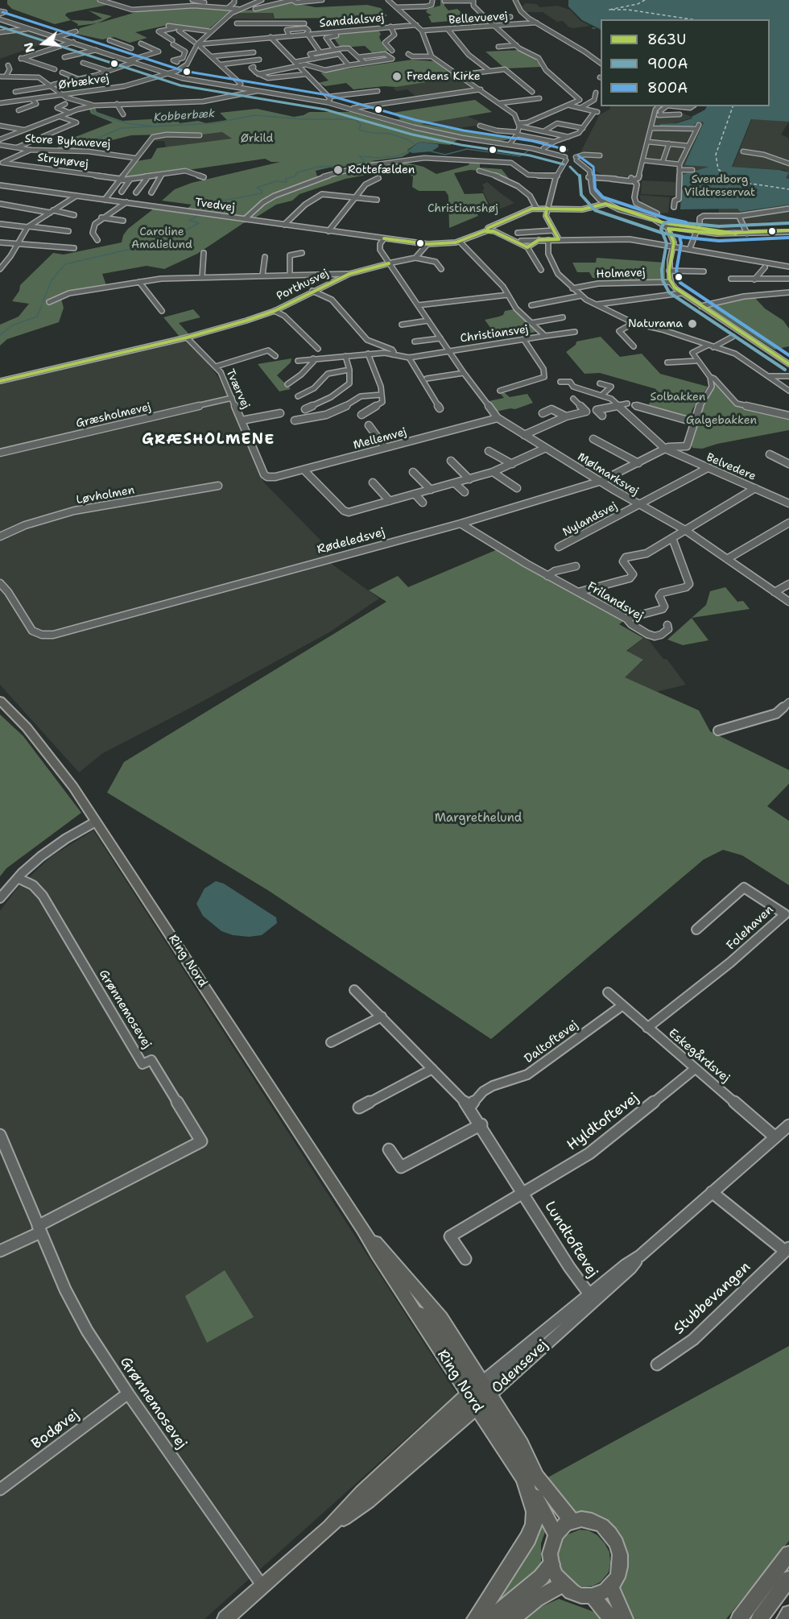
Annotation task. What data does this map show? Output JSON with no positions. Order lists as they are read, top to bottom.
{
  "streets": {
    "main road": ["Ring Nord", "Odensevej"],
    "street": [
      "Bellevuevej",
      "Sanddalsvej",
      "Ørbækvej",
      "Store Byhavevej",
      "Strynøvej",
      "Tvedvej",
      "Holmevej",
      "Porthusvej",
      "Christiansvej",
      "Tværvej",
      "Græsholmevej",
      "Mellemvej",
      "Belvedere",
      "Mølmarksvej",
      "Løvholmen",
      "Nylandsvej",
      "Rødeledsvej",
      "Frilandsvej",
      "Folehaven",
      "Grønnemosevej",
      "Daltoftevej",
      "Eskegårdsvej",
      "Hyldtoftevej",
      "Lundtoftevej",
      "Stubbevangen",
      "Bodøvej"
    ]
  },
  "crossings": [
    ["Sanddalsvej", "Ørbækvej"],
    ["Tvedvej", "Christiansvej"],
    ["Tvedvej", "Mølmarksvej"],
    ["Porthusvej", "Tværvej"],
    ["Porthusvej", "Mølmarksvej"],
    ["Christiansvej", "Mølmarksvej"],
    ["Tværvej", "Græsholmevej"],
    ["Tværvej", "Mellemvej"],
    ["Mellemvej", "Mølmarksvej"],
    ["Belvedere", "Nylandsvej"],
    ["Belvedere", "Rødeledsvej"],
    ["Mølmarksvej", "Nylandsvej"],
    ["Mølmarksvej", "Rødeledsvej"],
    ["Rødeledsvej", "Frilandsvej"],
    ["Folehaven", "Eskegårdsvej"],
    ["Ring Nord", "Odensevej"],
    ["Grønnemosevej", "Odensevej"],
    ["Grønnemosevej", "Bodøvej"],
    ["Daltoftevej", "Eskegårdsvej"],
    ["Daltoftevej", "Lundtoftevej"],
    ["Eskegårdsvej", "Hyldtoftevej"],
    ["Eskegårdsvej", "Odensevej"],
    ["Hyldtoftevej", "Lundtoftevej"],
    ["Lundtoftevej", "Odensevej"],
    ["Stubbevangen", "Odensevej"]
  ],
  "districts": ["GRÆSHOLMENE"],
  "water": ["Kobberbæk"],
  "parks": [
    "Ørkild",
    "Svendborg Vildtreservat",
    "Christianshøj",
    "Caroline Amalielund",
    "Solbakken",
    "Galgebakken",
    "Margrethelund"
  ],
  "places": ["Fredens Kirke", "Rottefælden", "Naturama"],
  "lines": ["transit line 800A", "transit line 900A", "transit line 863U"],
  "legend": ["863U", "900A", "800A"],
  "north": "left"
}
